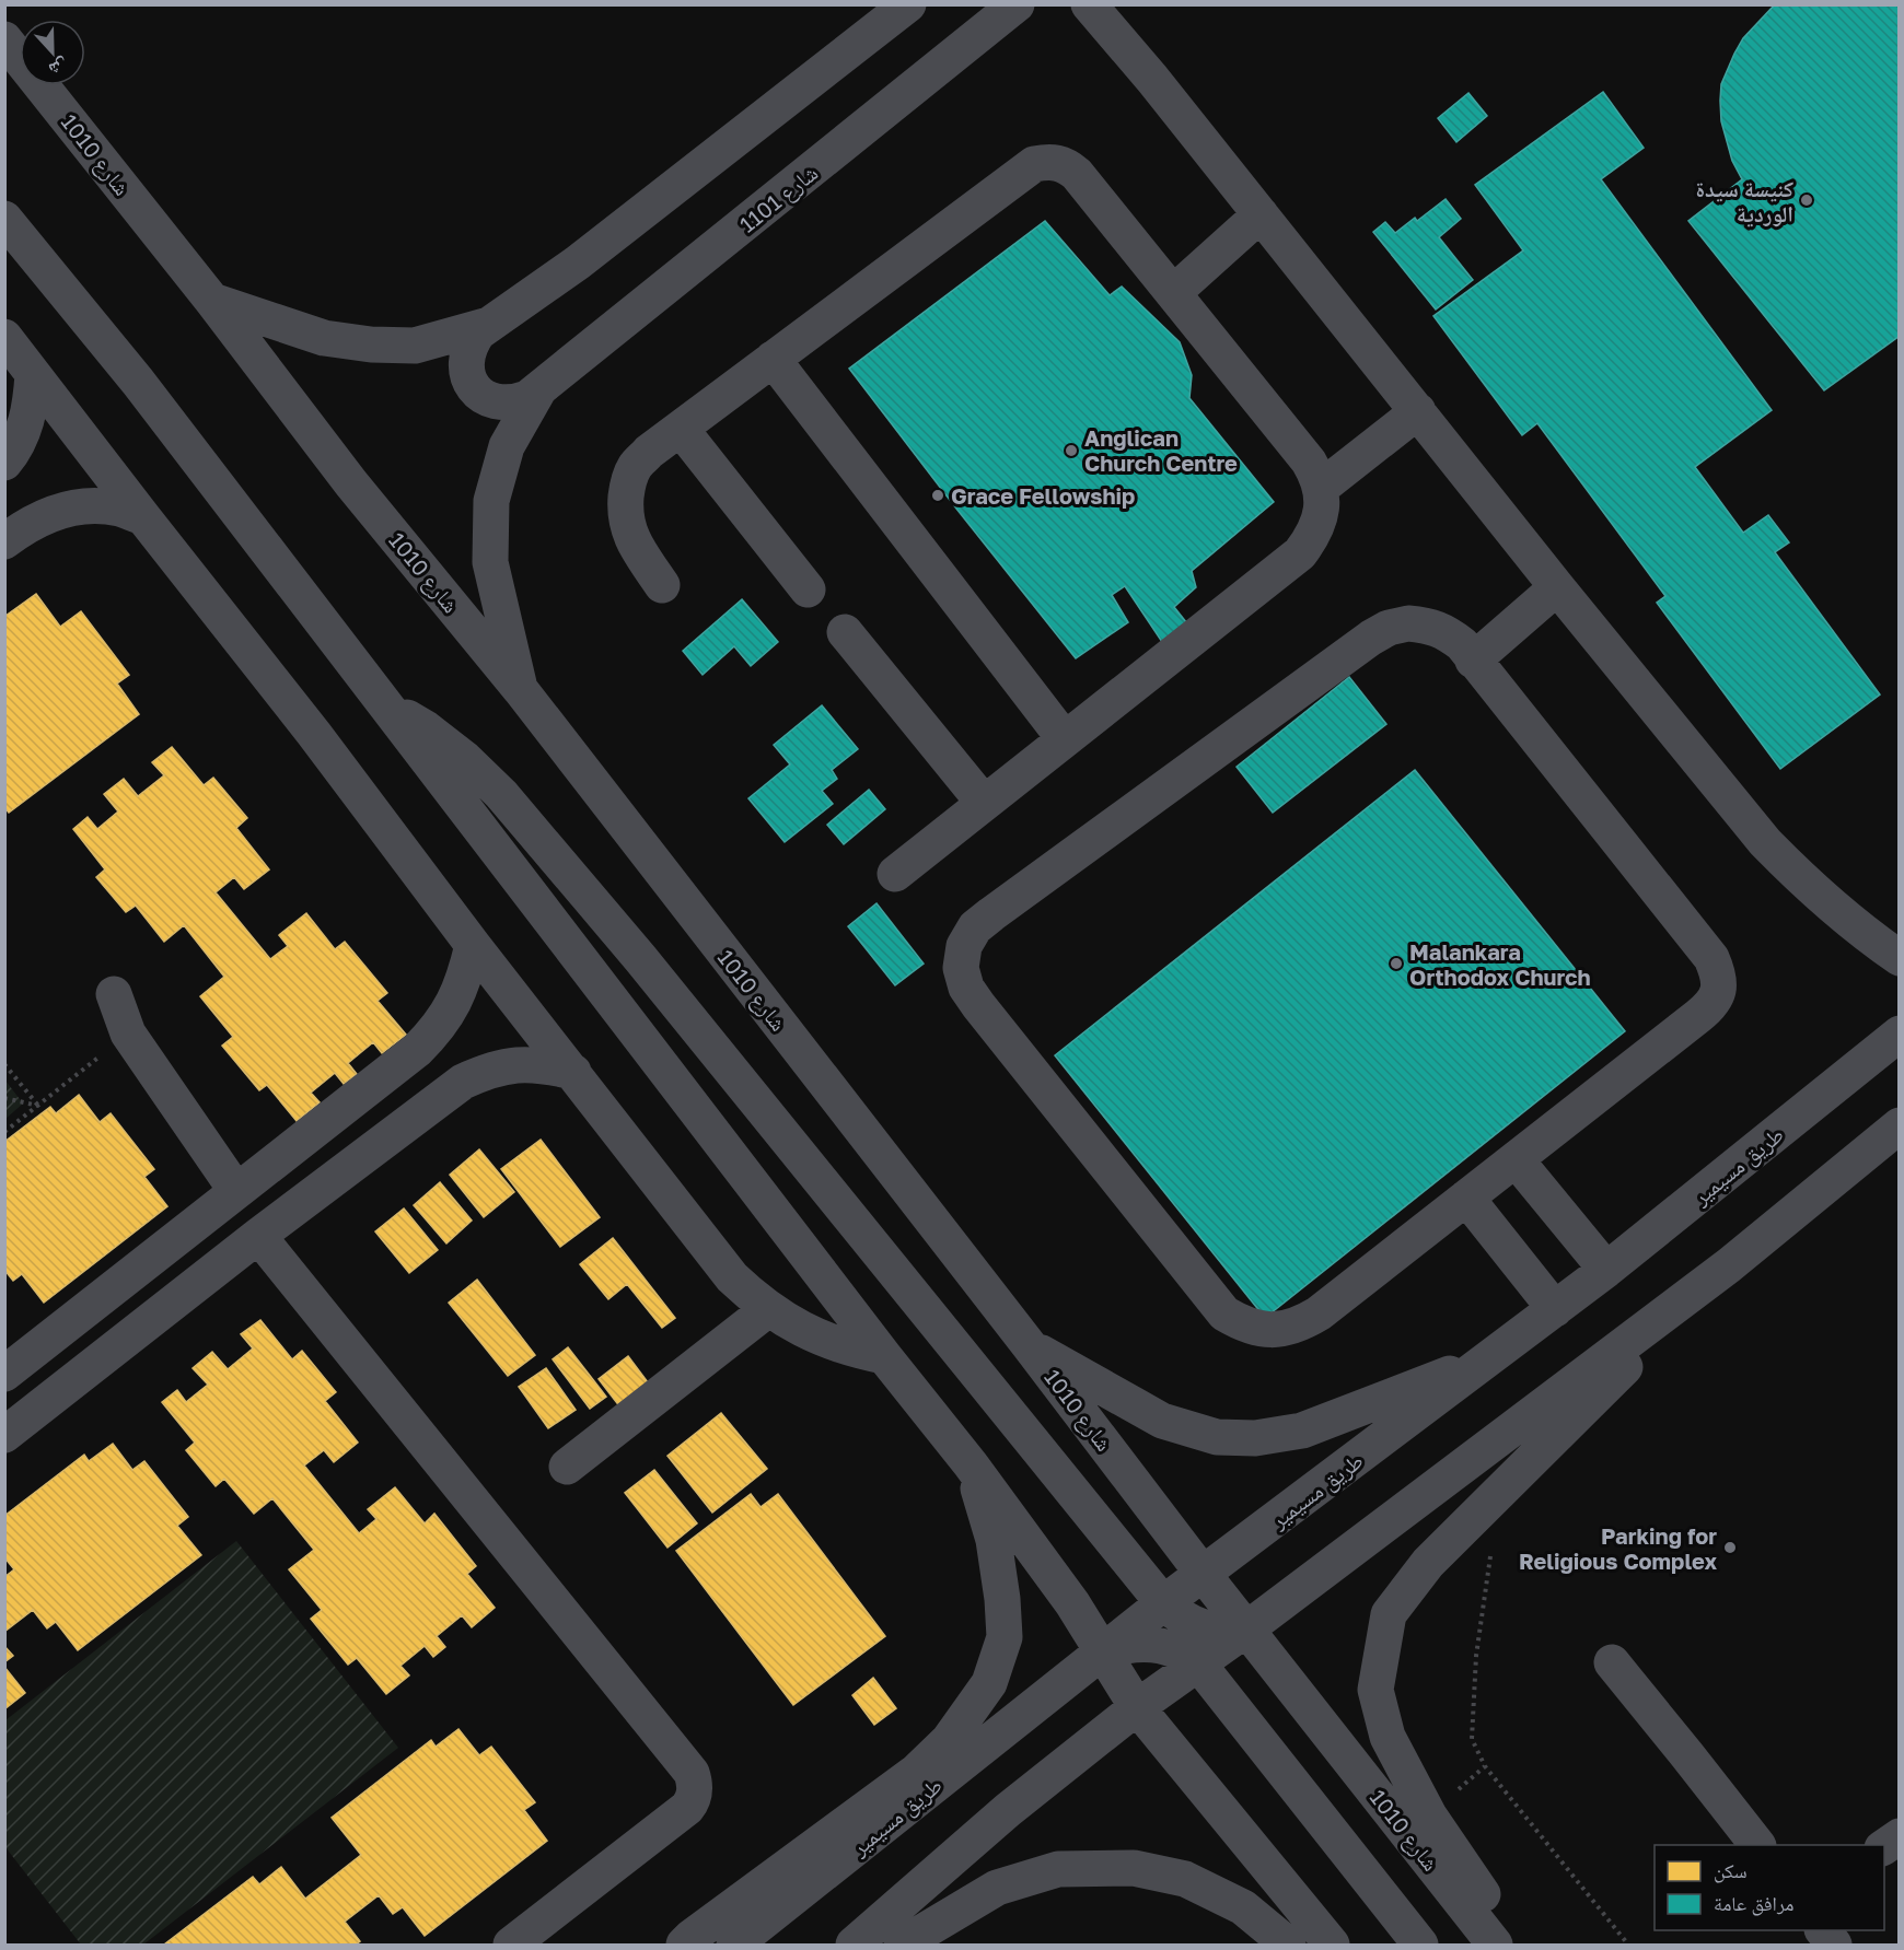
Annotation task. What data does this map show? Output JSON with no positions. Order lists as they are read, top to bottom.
{
  "streets": {
    "street": ["شارع 1010", "شارع 1101", "طريق مسيمير"]
  },
  "crossings": [
    ["شارع 1010", "شارع 1101"],
    ["شارع 1010", "طريق مسيمير"]
  ],
  "places": [
    "كنيسة سيدة الوردية",
    "Anglican Church Centre",
    "Grace Fellowship",
    "Malankara Orthodox Church",
    "Parking for Religious Complex"
  ],
  "legend": ["سكن", "مرافق عامة"],
  "north": "bottom"
}
